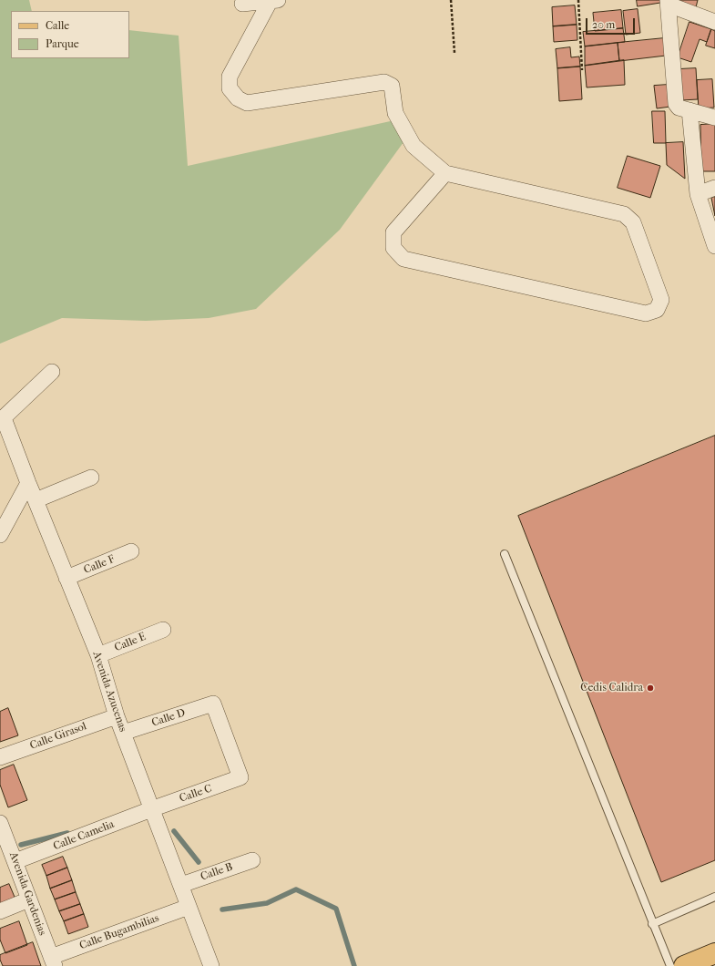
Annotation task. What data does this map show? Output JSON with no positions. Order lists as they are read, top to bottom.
{
  "streets": {
    "street": [
      "Calle F",
      "Calle E",
      "Avenida Azucenas",
      "Calle D",
      "Calle Girasol",
      "Calle C",
      "Calle Camelia",
      "Calle B",
      "Avenida Gardenias",
      "Calle Bugambilias"
    ]
  },
  "crossings": [
    ["Calle F", "Avenida Azucenas"],
    ["Calle E", "Avenida Azucenas"],
    ["Avenida Azucenas", "Calle D"],
    ["Avenida Azucenas", "Calle Girasol"],
    ["Avenida Azucenas", "Calle C"],
    ["Avenida Azucenas", "Calle Camelia"],
    ["Avenida Azucenas", "Calle B"],
    ["Avenida Azucenas", "Calle Bugambilias"],
    ["Calle D", "Calle C"],
    ["Calle C", "Calle Camelia"],
    ["Calle Camelia", "Avenida Gardenias"],
    ["Avenida Gardenias", "Calle Bugambilias"]
  ],
  "places": ["Cedis Calidra"],
  "legend": ["Calle", "Parque"],
  "scale_bar": "20 m"
}
